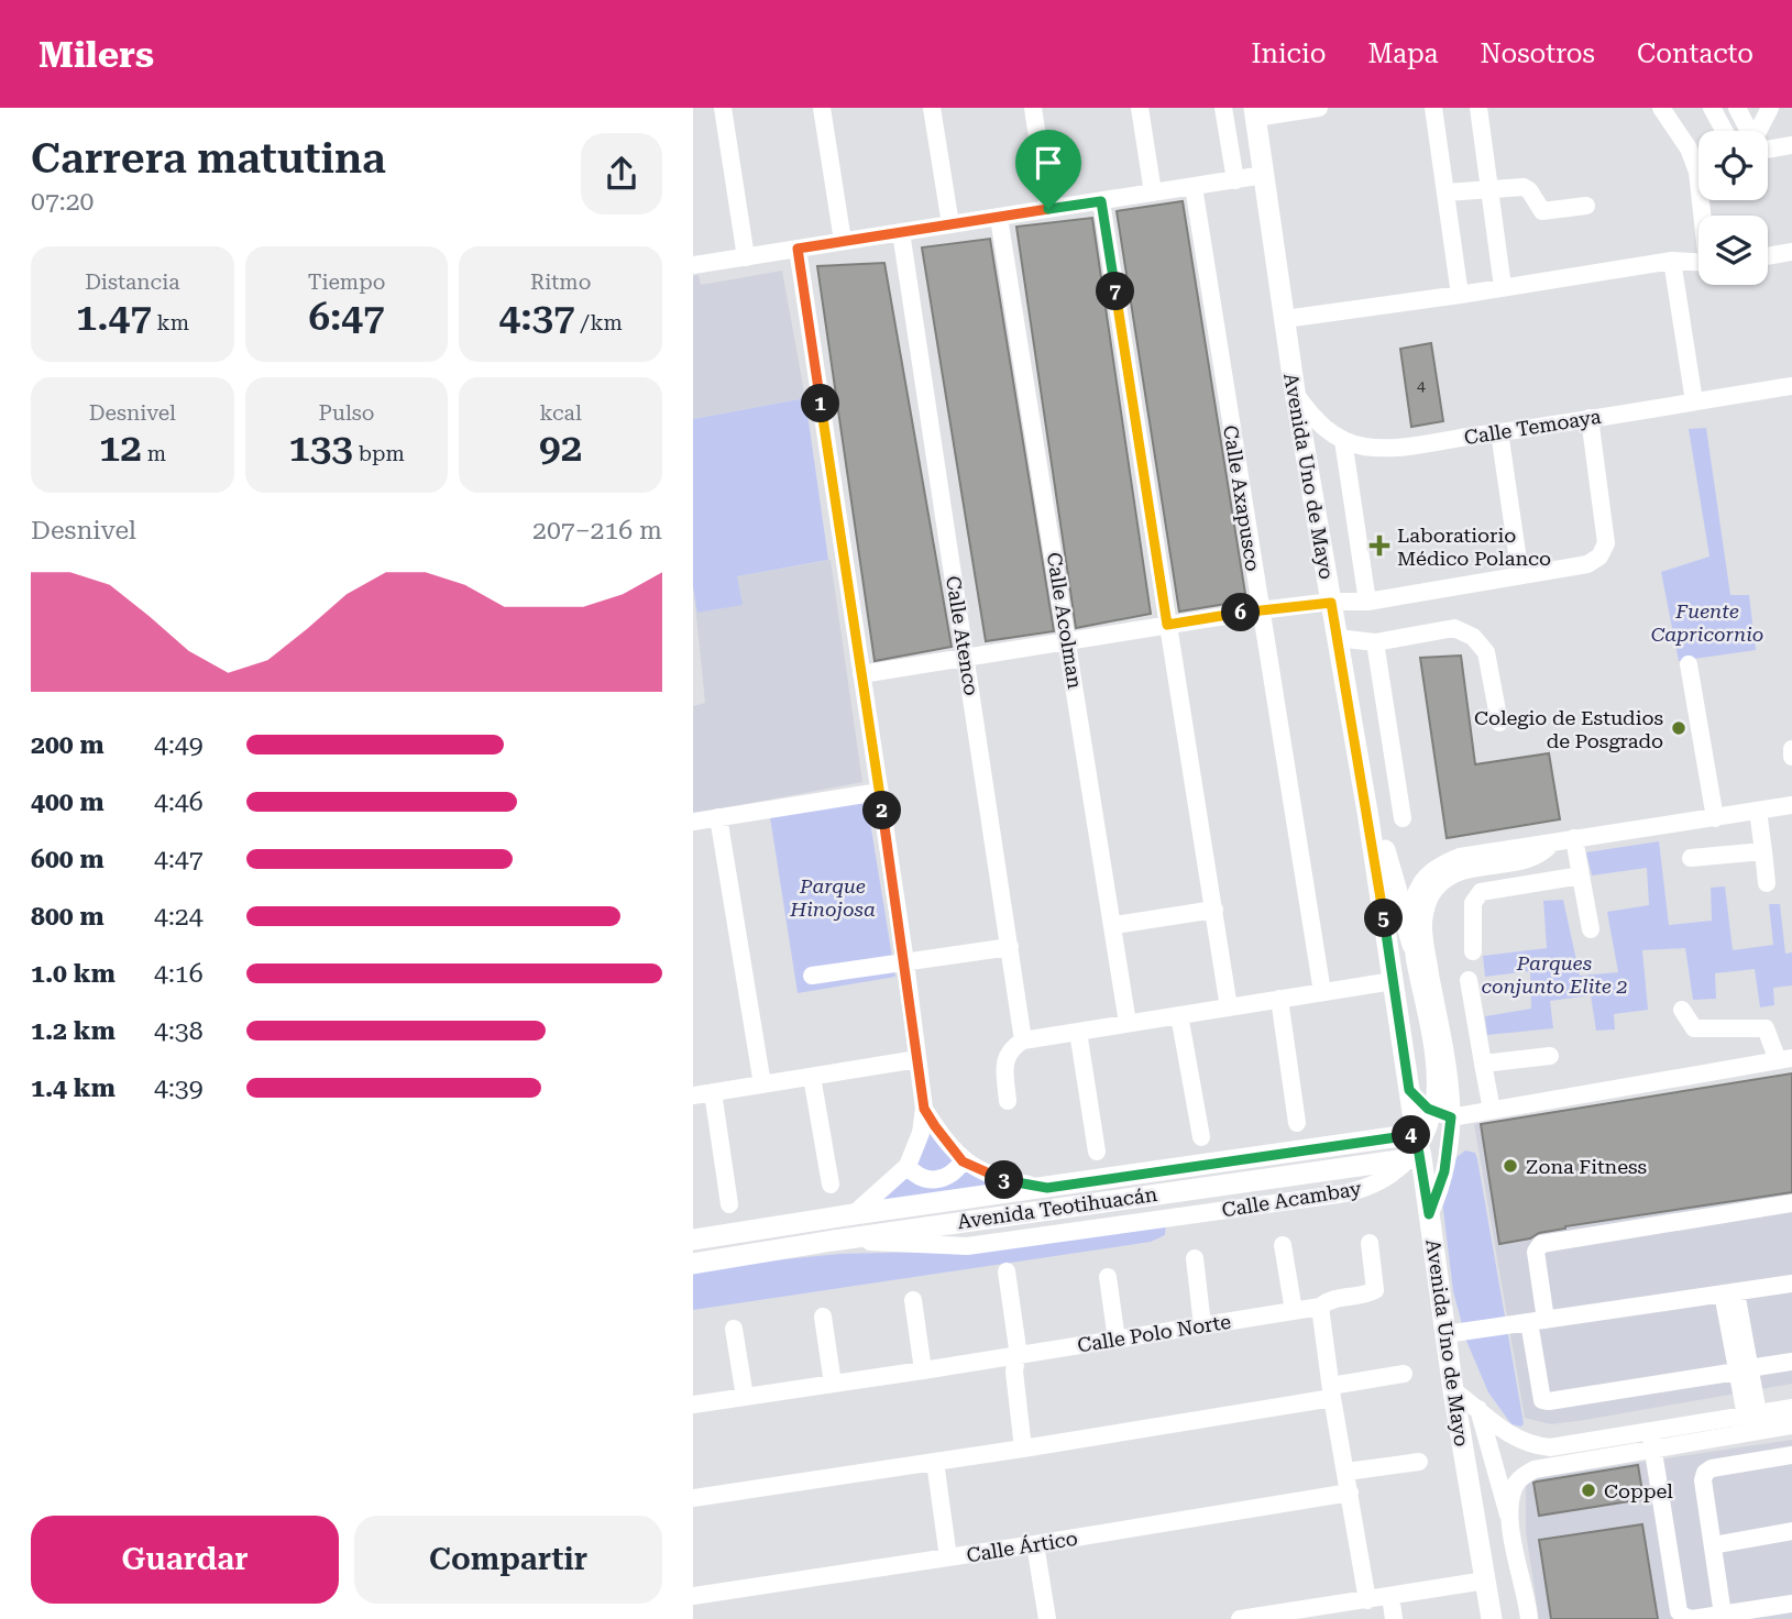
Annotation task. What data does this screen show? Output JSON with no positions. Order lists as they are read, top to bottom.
{
  "streets": {
    "main road": ["Avenida Uno de Mayo", "Avenida Teotihuacán"],
    "street": [
      "Calle Temoaya",
      "Calle Axapusco",
      "Calle Acolman",
      "Calle Atenco",
      "Calle Acambay",
      "Calle Polo Norte",
      "Calle Ártico"
    ]
  },
  "crossings": [
    ["Calle Temoaya", "Avenida Uno de Mayo"],
    ["Avenida Uno de Mayo", "Calle Acambay"],
    ["Avenida Uno de Mayo", "Avenida Teotihuacán"],
    ["Calle Acambay", "Avenida Teotihuacán"]
  ],
  "parks": ["Fuente Capricornio", "Parque Hinojosa", "Parques conjunto Elite 2"],
  "places": {
    "health": ["Laboratiorio Médico Polanco"],
    "other": ["Colegio de Estudios de Posgrado", "Zona Fitness", "Coppel"]
  },
  "house_numbers": ["4"],
  "page": {
    "header": "Milers",
    "nav": [
      "Inicio",
      "Mapa",
      "Nosotros",
      "Contacto"
    ],
    "heading": ["Carrera matutina", "07:20"],
    "stats": [
      ["Distancia", "1.47 km"],
      ["Tiempo", "6:47"],
      ["Ritmo", "4:37 /km"],
      ["Desnivel", "12 m"],
      ["Pulso", "133 bpm"],
      ["kcal", "92"]
    ],
    "pins": [
      "7",
      "1",
      "6",
      "2",
      "5",
      "4",
      "3"
    ],
    "chart": ["Desnivel", "207–216 m"],
    "list": [
      {
        "name": "200 m",
        "note": "4:49"
      },
      {
        "name": "400 m",
        "note": "4:46"
      },
      {
        "name": "600 m",
        "note": "4:47"
      },
      {
        "name": "800 m",
        "note": "4:24"
      },
      {
        "name": "1.0 km",
        "note": "4:16"
      },
      {
        "name": "1.2 km",
        "note": "4:38"
      },
      {
        "name": "1.4 km",
        "note": "4:39"
      }
    ],
    "buttons": ["Guardar", "Compartir"]
  }
}
